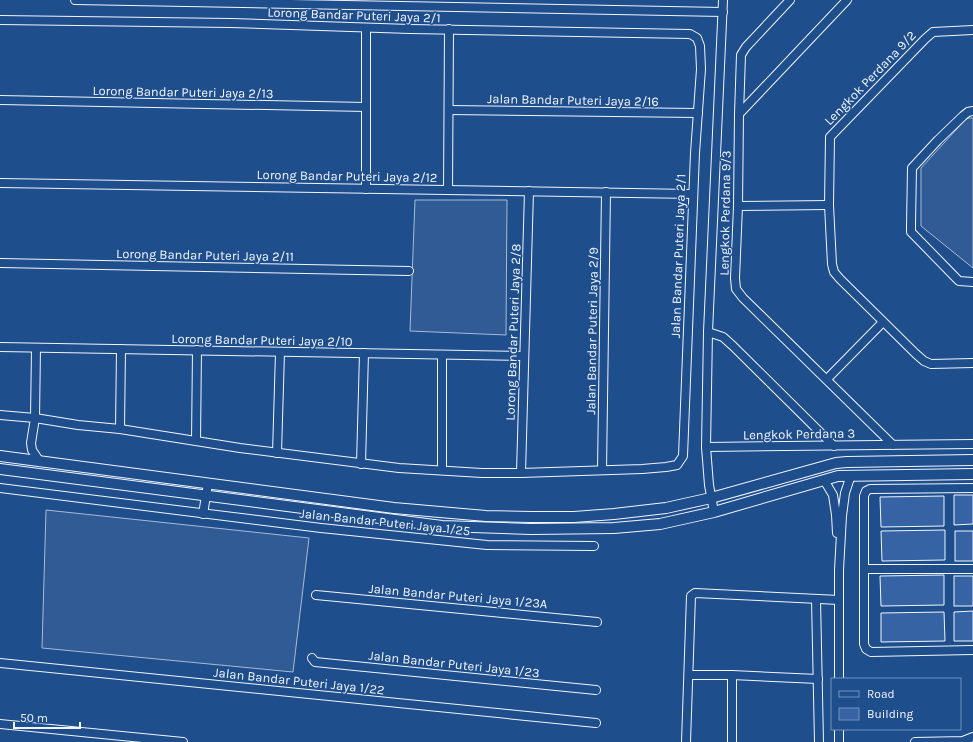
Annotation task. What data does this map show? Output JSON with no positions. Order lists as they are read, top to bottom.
{
  "streets": {
    "street": [
      "Lorong Bandar Puteri Jaya 2/1",
      "Lengkok Perdana 9/2",
      "Lorong Bandar Puteri Jaya 2/13",
      "Jalan Bandar Puteri Jaya 2/16",
      "Lorong Bandar Puteri Jaya 2/12",
      "Lengkok Perdana 9/3",
      "Lorong Bandar Puteri Jaya 2/11",
      "Jalan Bandar Puteri Jaya 2/1",
      "Jalan Bandar Puteri Jaya 2/9",
      "Lorong Bandar Puteri Jaya 2/8",
      "Lorong Bandar Puteri Jaya 2/10",
      "Lengkok Perdana 3",
      "Jalan Bandar Puteri Jaya 1/25",
      "Jalan Bandar Puteri Jaya 1/23A",
      "Jalan Bandar Puteri Jaya 1/23",
      "Jalan Bandar Puteri Jaya 1/22"
    ]
  },
  "crossings": [
    ["Lorong Bandar Puteri Jaya 2/1", "Jalan Bandar Puteri Jaya 2/1"],
    ["Jalan Bandar Puteri Jaya 2/16", "Jalan Bandar Puteri Jaya 2/1"],
    ["Lorong Bandar Puteri Jaya 2/12", "Jalan Bandar Puteri Jaya 2/1"],
    ["Lorong Bandar Puteri Jaya 2/12", "Jalan Bandar Puteri Jaya 2/9"],
    ["Lorong Bandar Puteri Jaya 2/12", "Lorong Bandar Puteri Jaya 2/8"],
    ["Lengkok Perdana 9/3", "Lengkok Perdana 3"],
    ["Jalan Bandar Puteri Jaya 2/1", "Jalan Bandar Puteri Jaya 2/9"],
    ["Lorong Bandar Puteri Jaya 2/8", "Lorong Bandar Puteri Jaya 2/10"]
  ],
  "legend": ["Road", "Building"],
  "scale_bar": "50 m"
}
